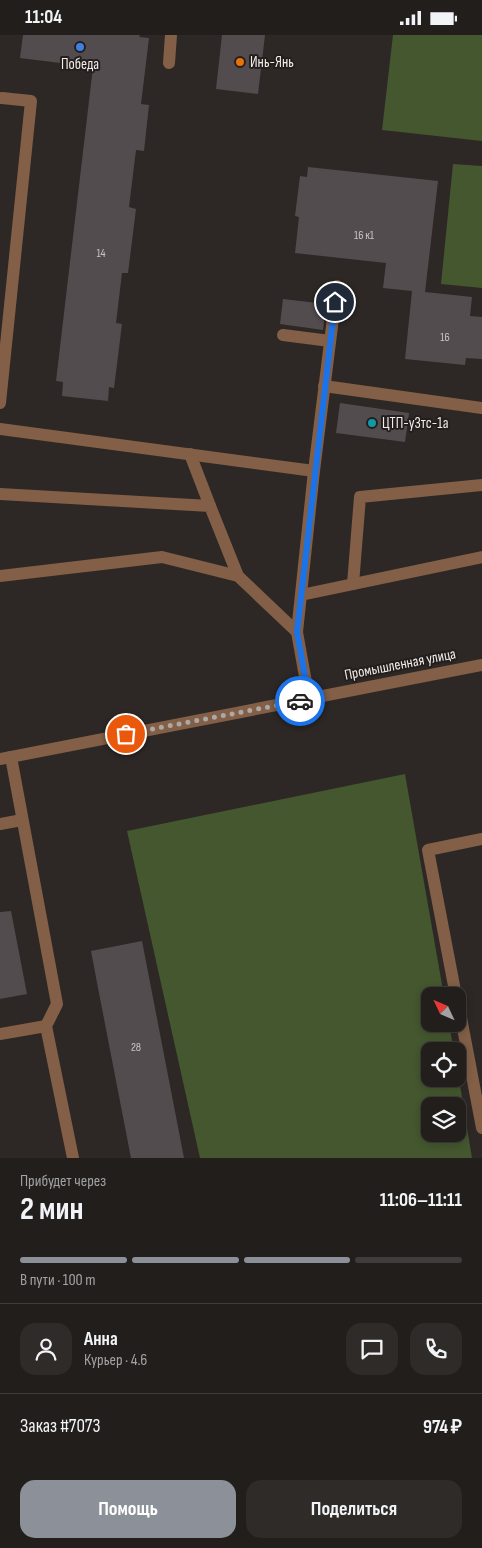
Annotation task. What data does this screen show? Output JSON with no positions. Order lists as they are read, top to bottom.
{
  "streets": {
    "street": ["Промышленная улица"]
  },
  "places": ["Победа", "Инь-Янь", "ЦТП-у3тс-1а"],
  "house_numbers": [
    "16 к1",
    "14",
    "16",
    "28"
  ],
  "north": "top left",
  "page": {
    "status": "11:04",
    "heading": ["2 мин", "Прибудет через", "11:06–11:11"],
    "panel": [
      "Анна",
      "Курьер · 4.6",
      "Заказ #7073",
      "974 ₽"
    ],
    "bar": "В пути · 100 m",
    "buttons": ["Помощь", "Поделиться"]
  }
}
